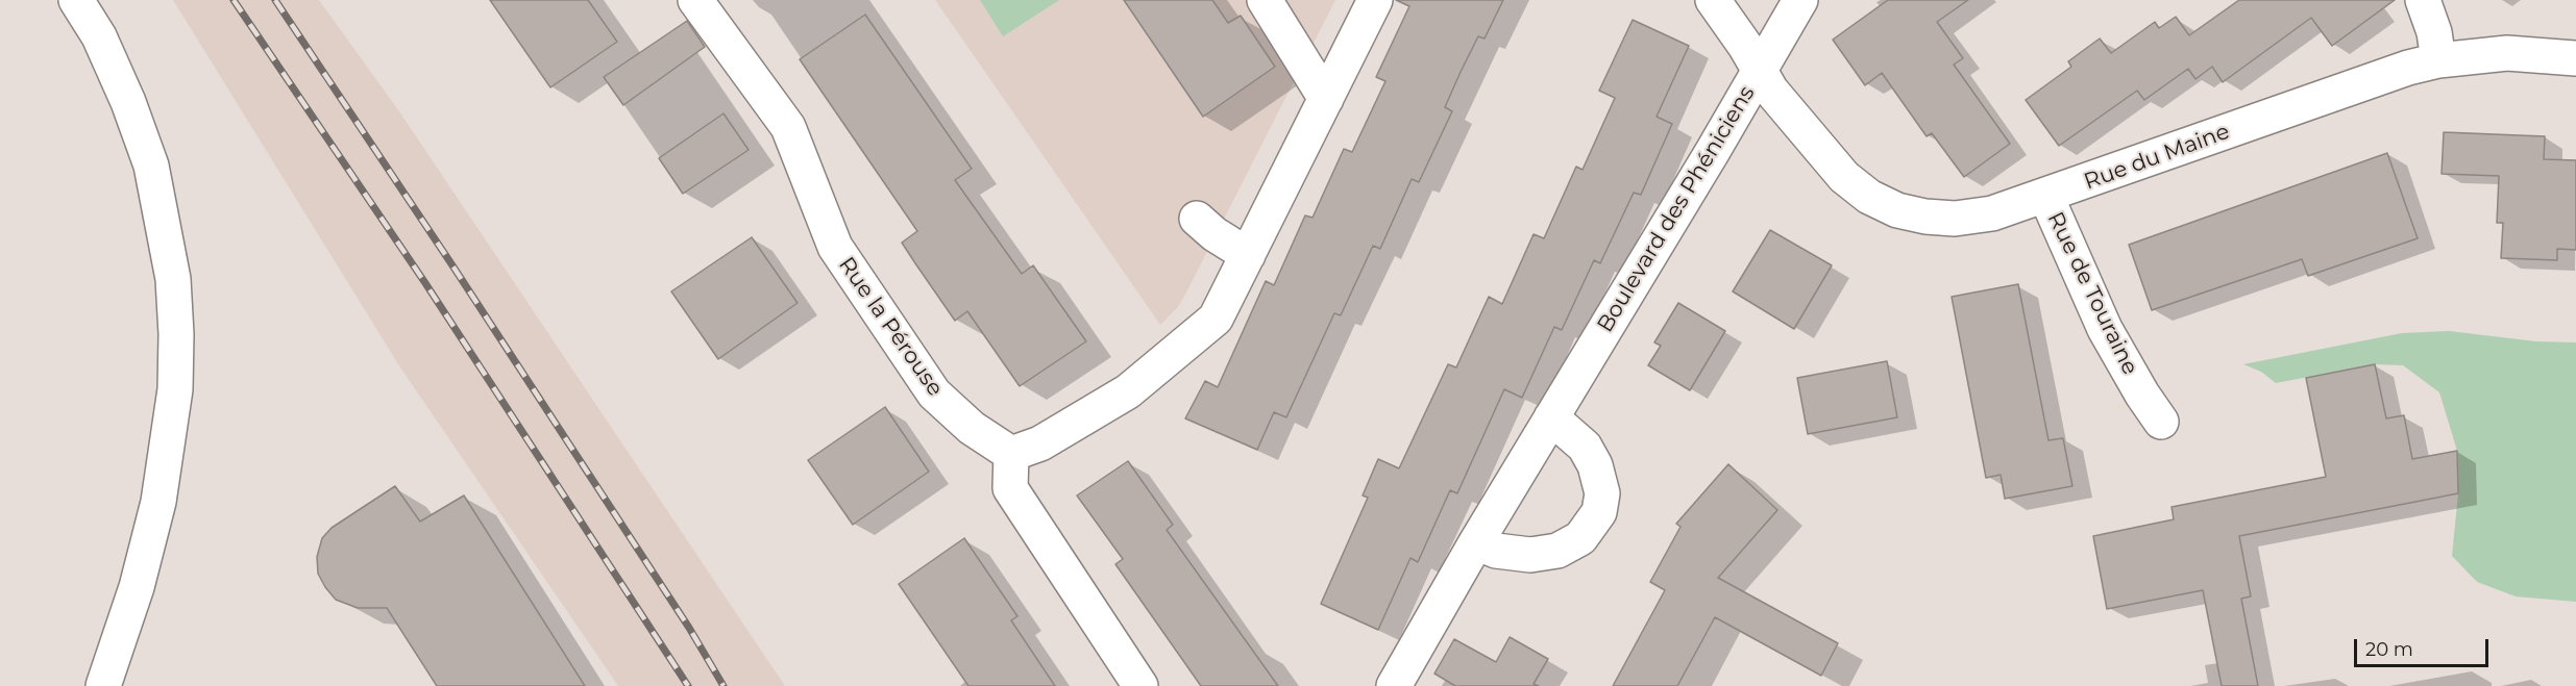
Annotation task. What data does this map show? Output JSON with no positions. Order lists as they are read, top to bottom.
{
  "streets": {
    "street": [
      "Rue du Maine",
      "Boulevard des Phéniciens",
      "Rue de Touraine",
      "Rue la Pérouse"
    ]
  },
  "crossings": [
    ["Rue du Maine", "Boulevard des Phéniciens"],
    ["Rue du Maine", "Rue de Touraine"]
  ],
  "scale_bar": "20 m"
}
